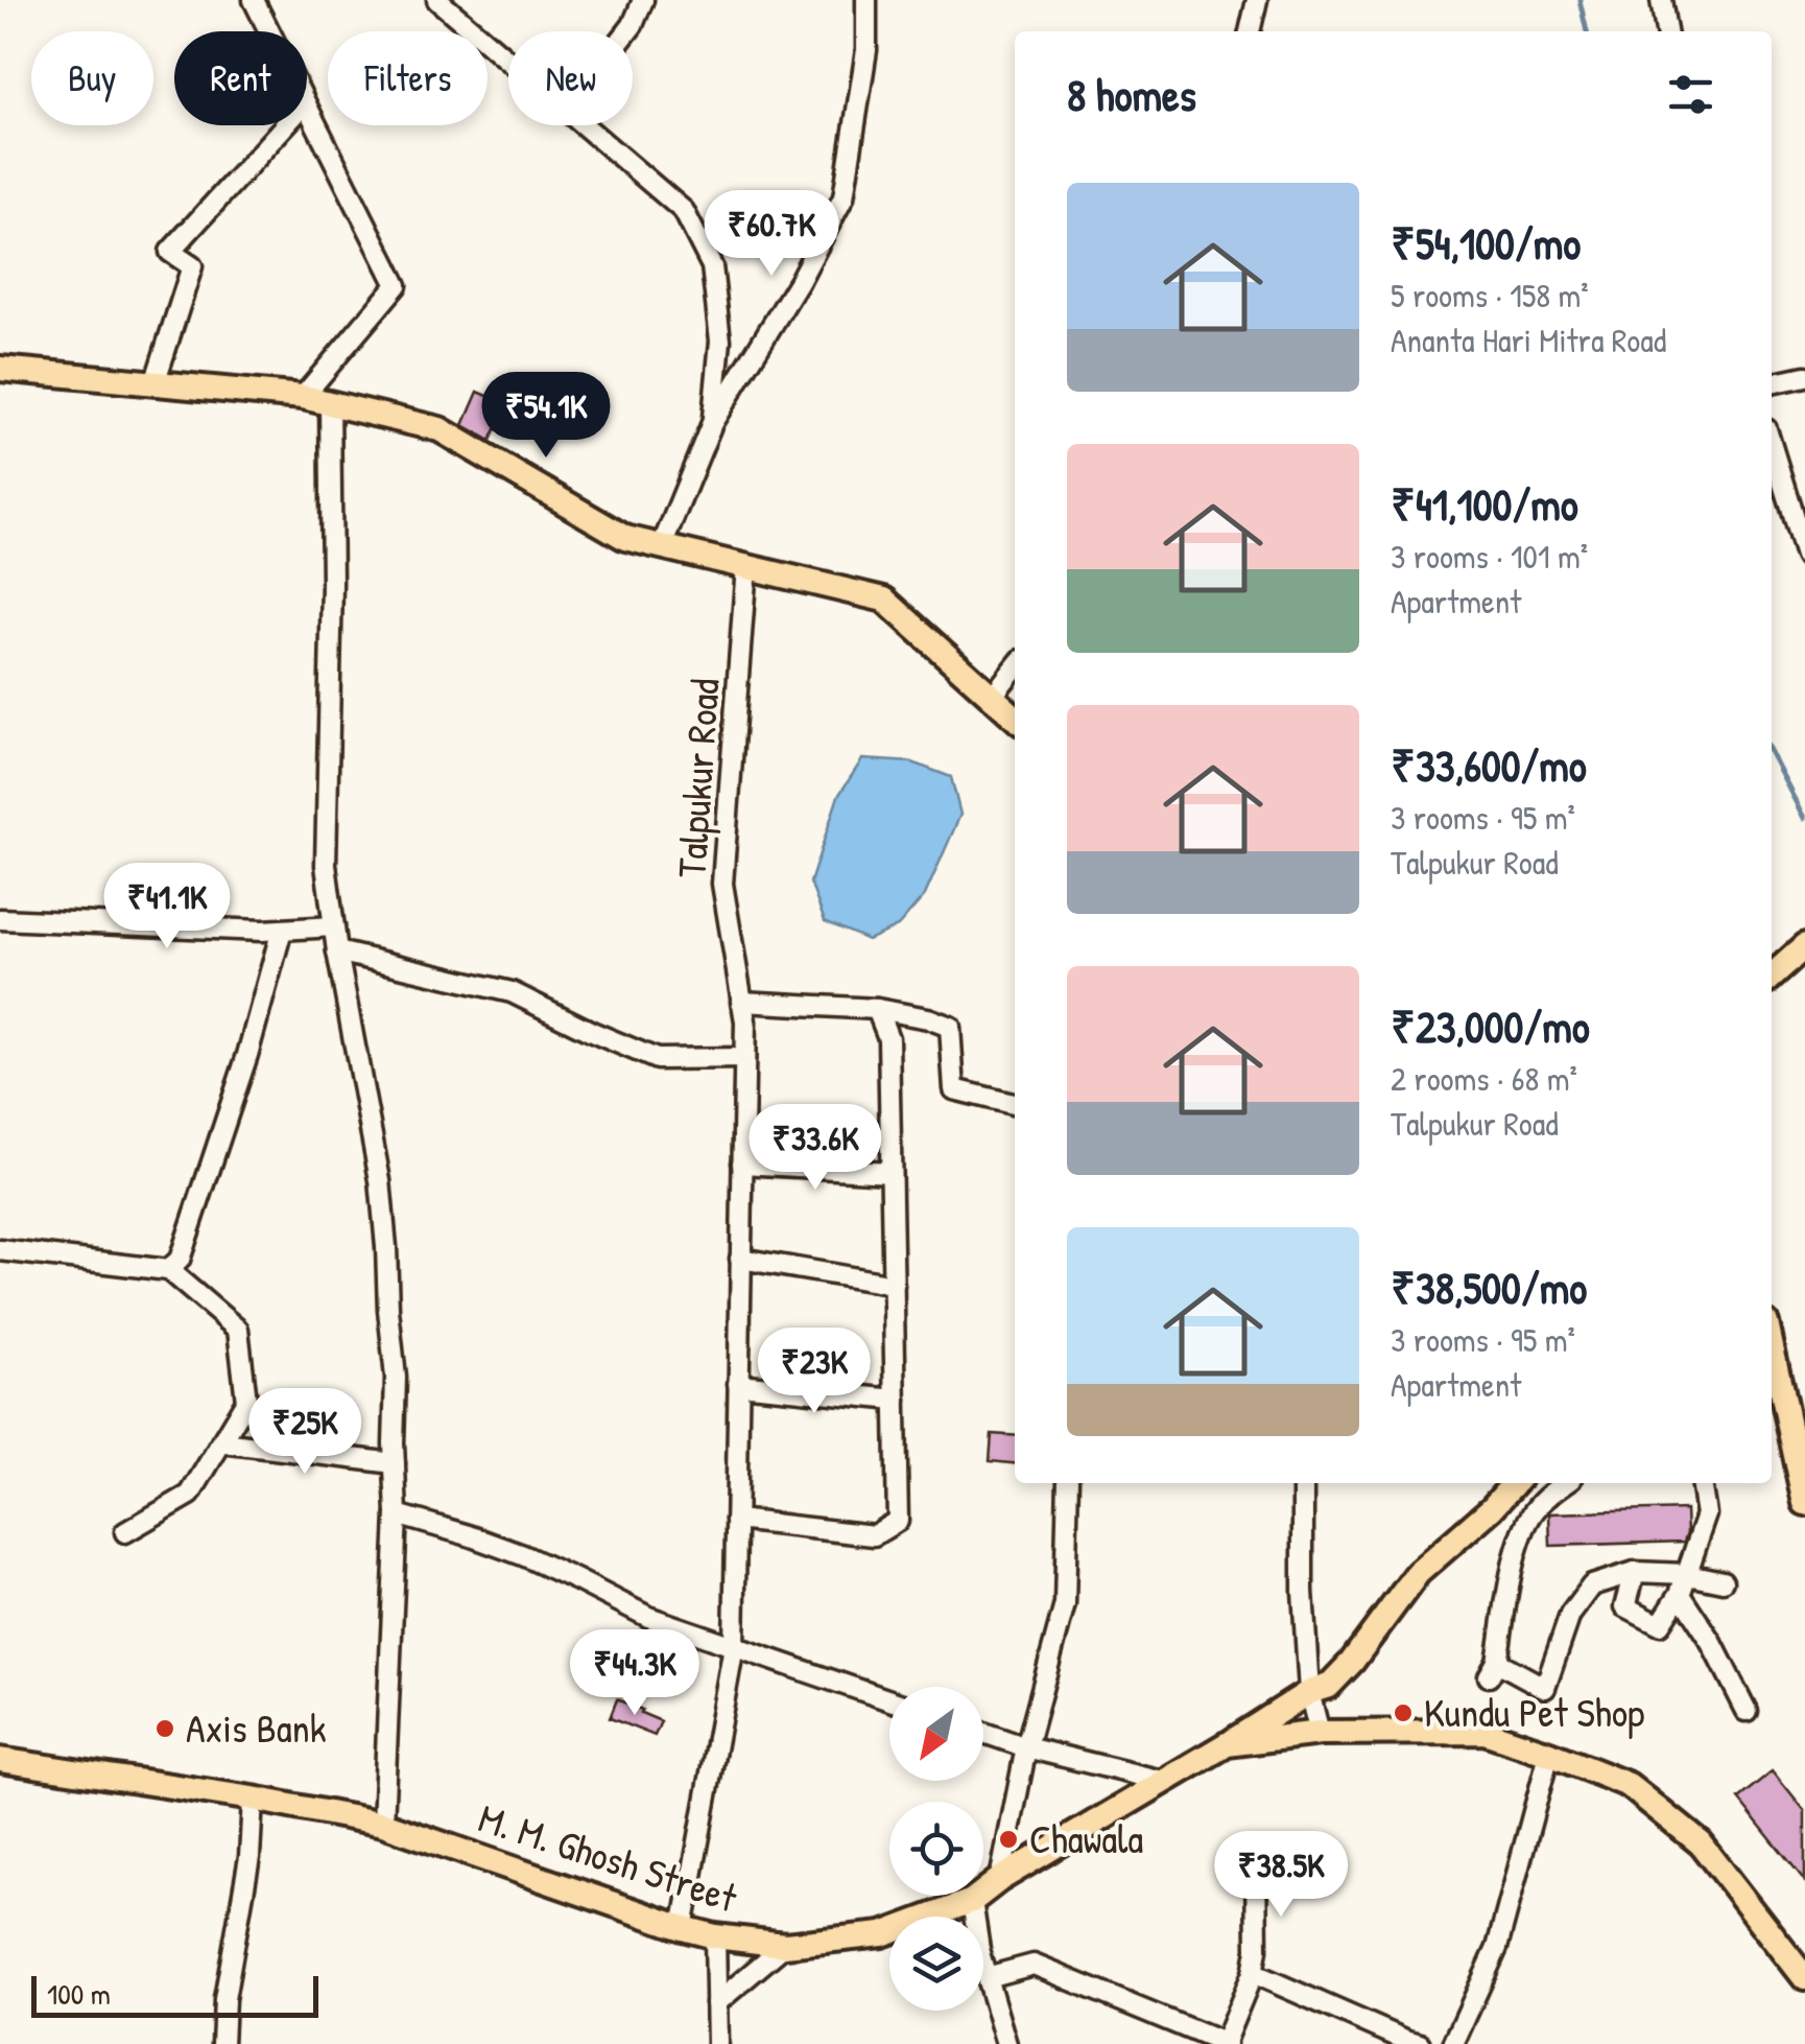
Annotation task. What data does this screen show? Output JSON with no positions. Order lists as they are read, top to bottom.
{
  "streets": {
    "main road": ["M. M. Ghosh Street"],
    "street": ["Talpukur Road"]
  },
  "crossings": [
    ["Talpukur Road", "M. M. Ghosh Street"]
  ],
  "places": ["Kundu Pet Shop", "Axis Bank", "Chawala"],
  "scale_bar": "100 m",
  "north": "bottom left",
  "page": {
    "chip": [
      "Buy",
      "Rent",
      "Filters",
      "New"
    ],
    "heading": "8 homes",
    "list": [
      {
        "name": "₹54,100/mo",
        "note": "5 rooms · 158 m² · Ananta Hari Mitra Road"
      },
      {
        "name": "₹41,100/mo",
        "note": "3 rooms · 101 m² · Apartment"
      },
      {
        "name": "₹33,600/mo",
        "note": "3 rooms · 95 m² · Talpukur Road"
      },
      {
        "name": "₹23,000/mo",
        "note": "2 rooms · 68 m² · Talpukur Road"
      },
      {
        "name": "₹38,500/mo",
        "note": "3 rooms · 95 m² · Apartment"
      }
    ],
    "price": [
      "₹60.7K",
      "₹54.1K",
      "₹41.1K",
      "₹33.6K",
      "₹23K",
      "₹25K",
      "₹44.3K",
      "₹38.5K"
    ],
    "scale": "100 m"
  }
}
